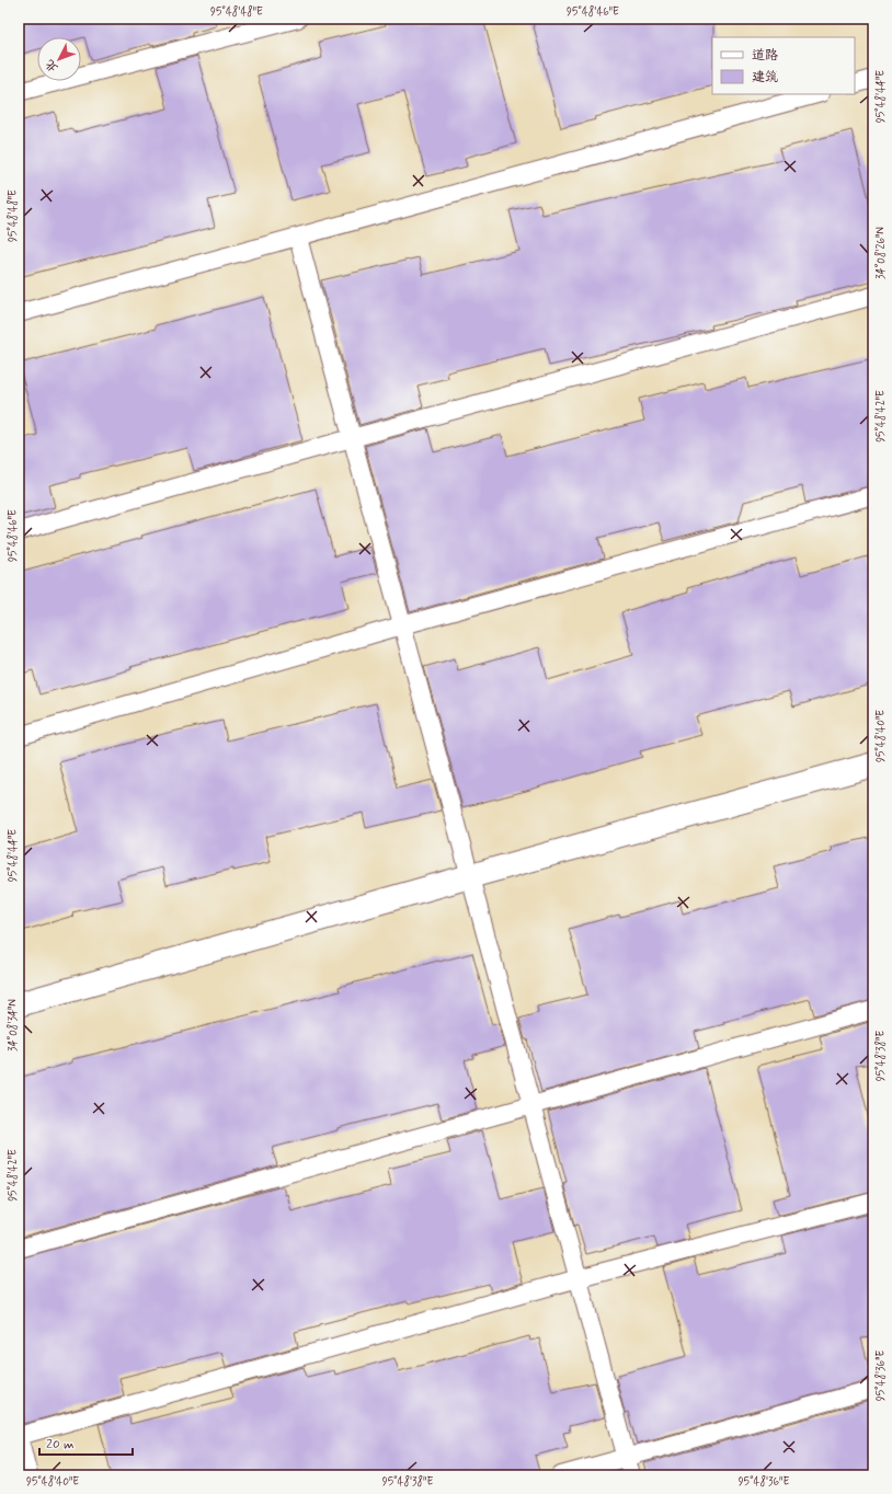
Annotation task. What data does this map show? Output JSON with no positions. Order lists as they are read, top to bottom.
{
  "legend": ["道路", "建筑"],
  "scale_bar": "20 m",
  "north": "bottom left",
  "coordinates": [
    "95°48'48\"E",
    "95°48'46\"E",
    "95°48'44\"E",
    "34°08'26\"N",
    "95°48'42\"E",
    "95°48'40\"E",
    "34°08'34\"N",
    "95°48'38\"E",
    "95°48'36\"E"
  ]
}
